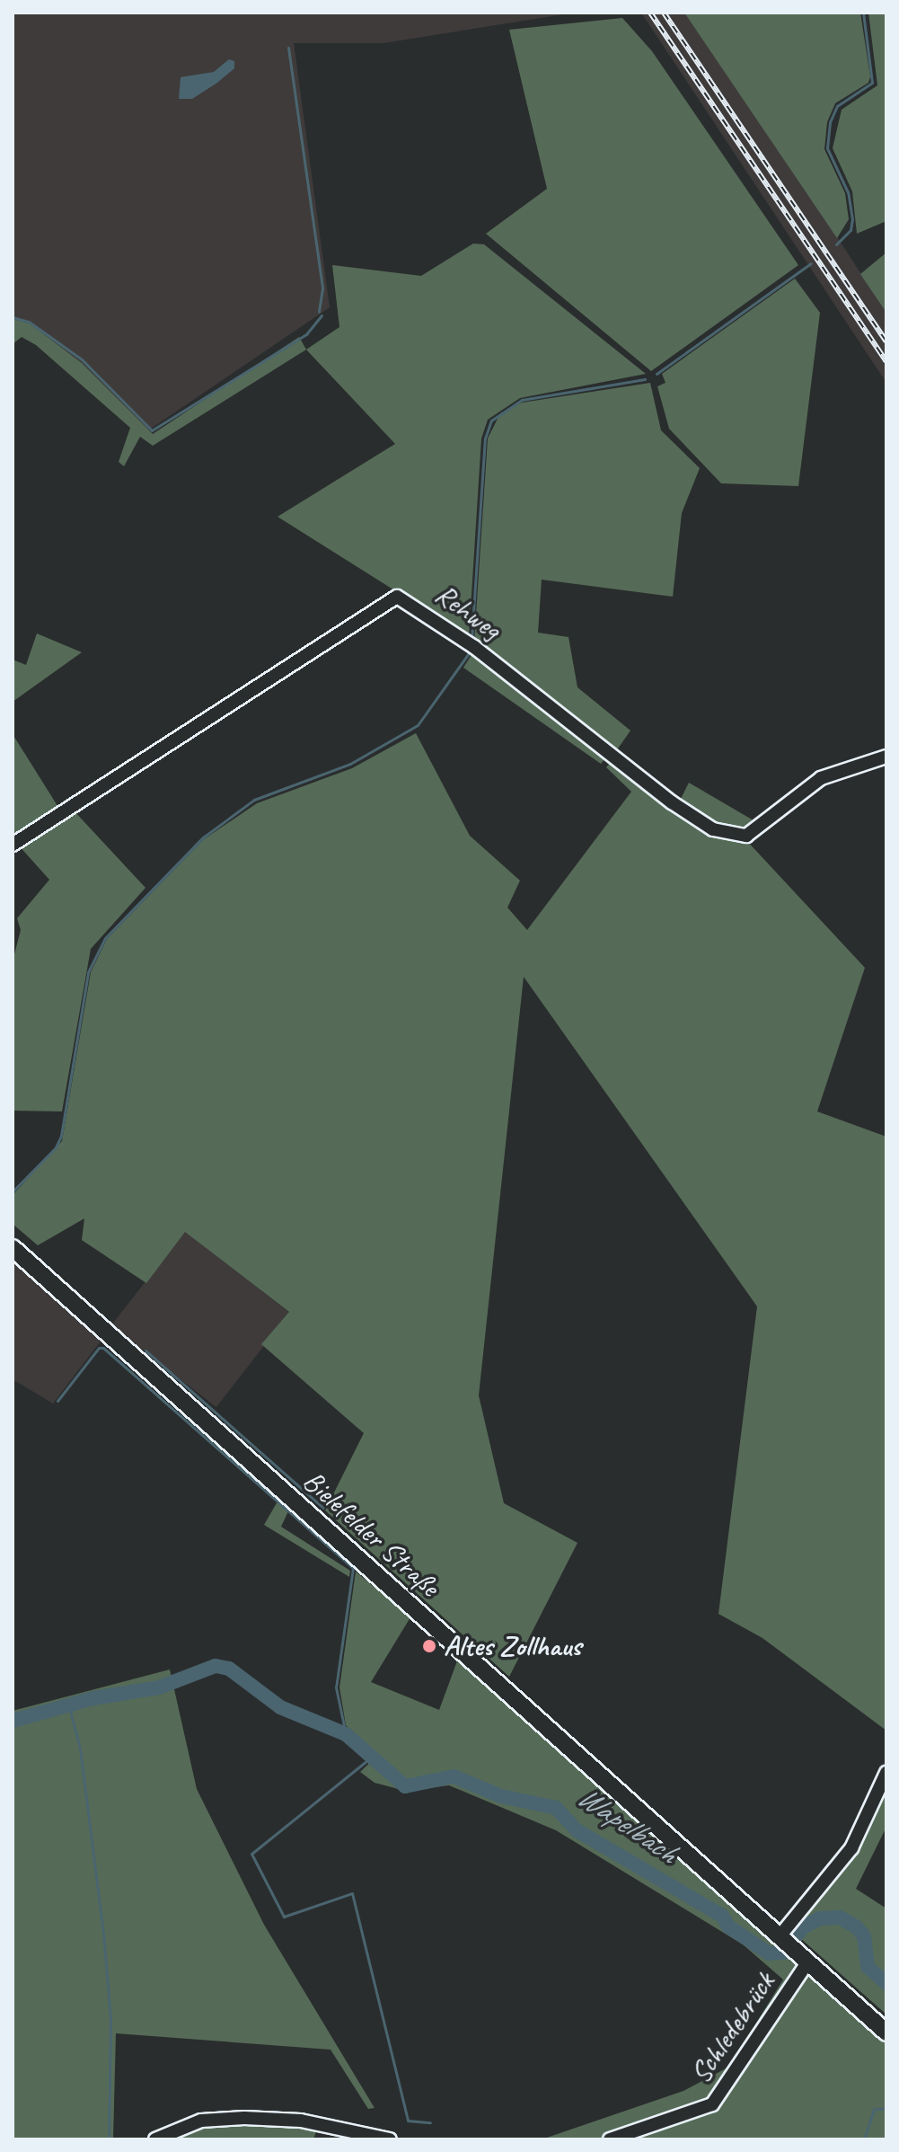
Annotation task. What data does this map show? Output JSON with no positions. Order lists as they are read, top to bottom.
{
  "streets": {
    "main road": ["Bielefelder Straße"],
    "street": ["Rehweg", "Schledebrück"]
  },
  "crossings": [
    ["Bielefelder Straße", "Schledebrück"]
  ],
  "water": ["Wapelbach"],
  "places": ["Altes Zollhaus"]
}
